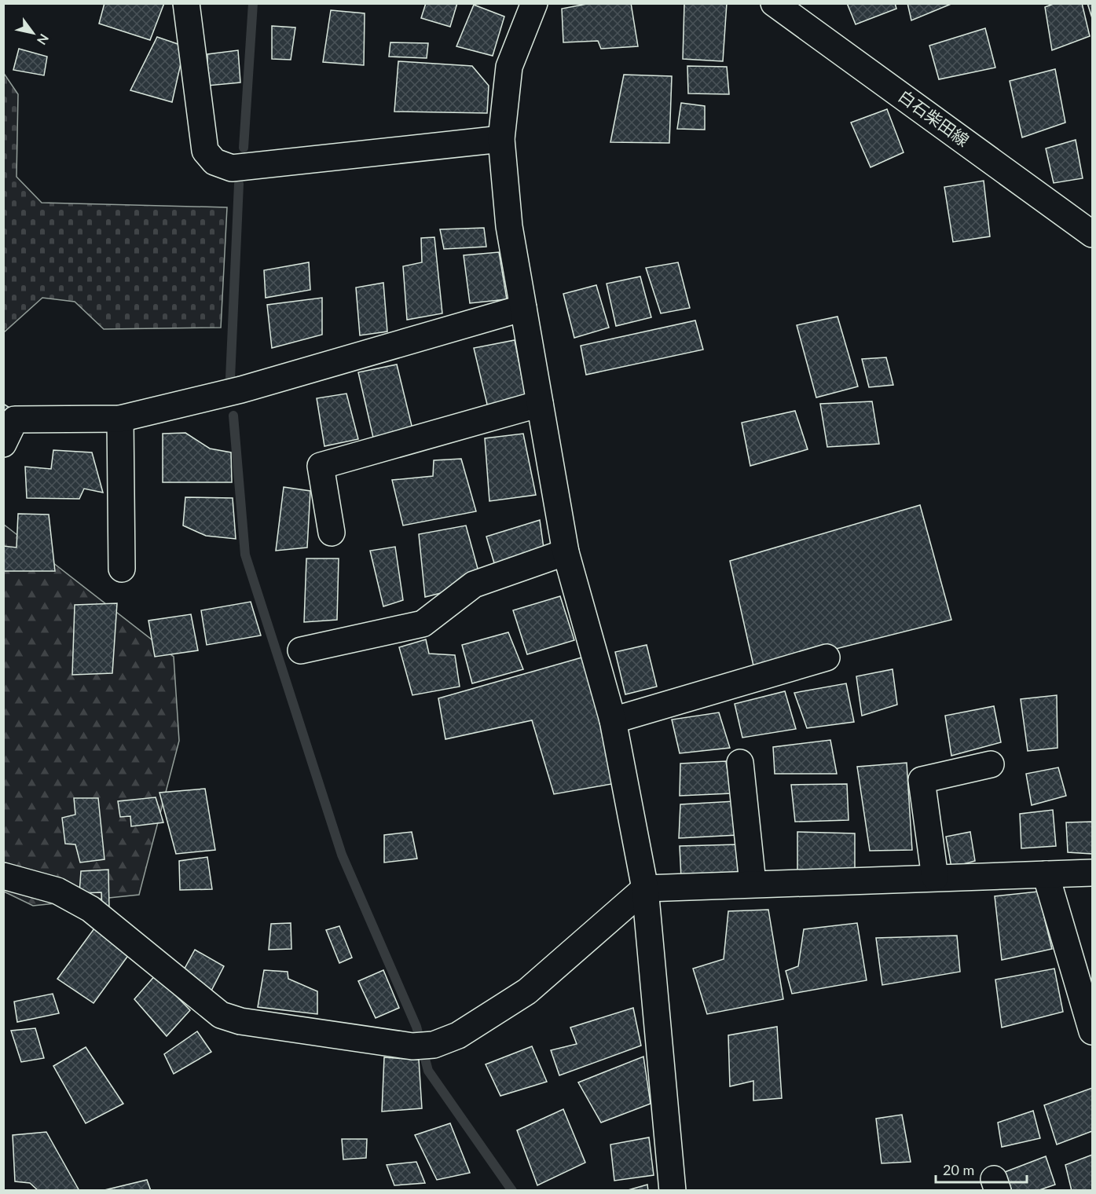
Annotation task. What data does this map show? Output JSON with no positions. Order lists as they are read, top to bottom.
{
  "streets": {
    "street": ["白石柴田線"]
  },
  "scale_bar": "20 m",
  "north": "bottom right"
}
